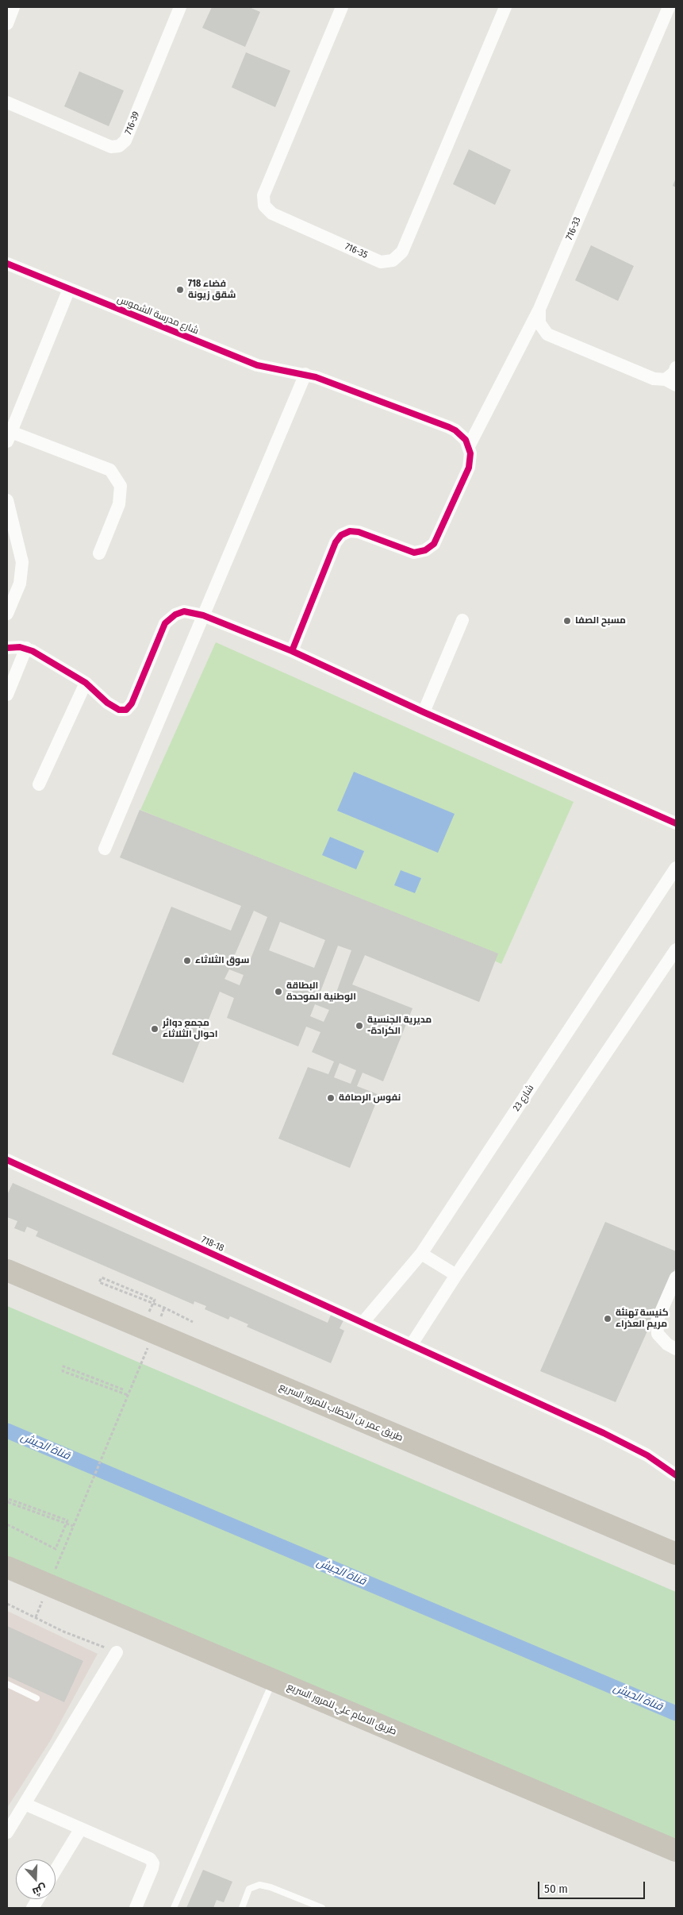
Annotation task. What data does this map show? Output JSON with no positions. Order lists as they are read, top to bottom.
{
  "streets": {
    "highway": ["طريق عمر بن الخطاب للمرور السريع", "طريق الامام علي للمرور السريع"],
    "street": [
      "716-39",
      "716-33",
      "716-35",
      "شارع مدرسة الشموس",
      "شارع 23",
      "718-18"
    ]
  },
  "crossings": [
    ["716-33", "شارع مدرسة الشموس"],
    ["شارع 23", "718-18"]
  ],
  "water": ["قناة الجيش"],
  "places": [
    "فضاء 718 شقق زيونة",
    "مسبح الصفا",
    "سوق الثلاثاء",
    "البطاقة الوطنية الموحدة",
    "مديرية الجنسية -الكرادة",
    "مجمع دوائر احوال الثلاثاء",
    "نفوس الرصافة",
    "كنيسة تهنئة مريم العذراء"
  ],
  "scale_bar": "50 m",
  "north": "bottom"
}
